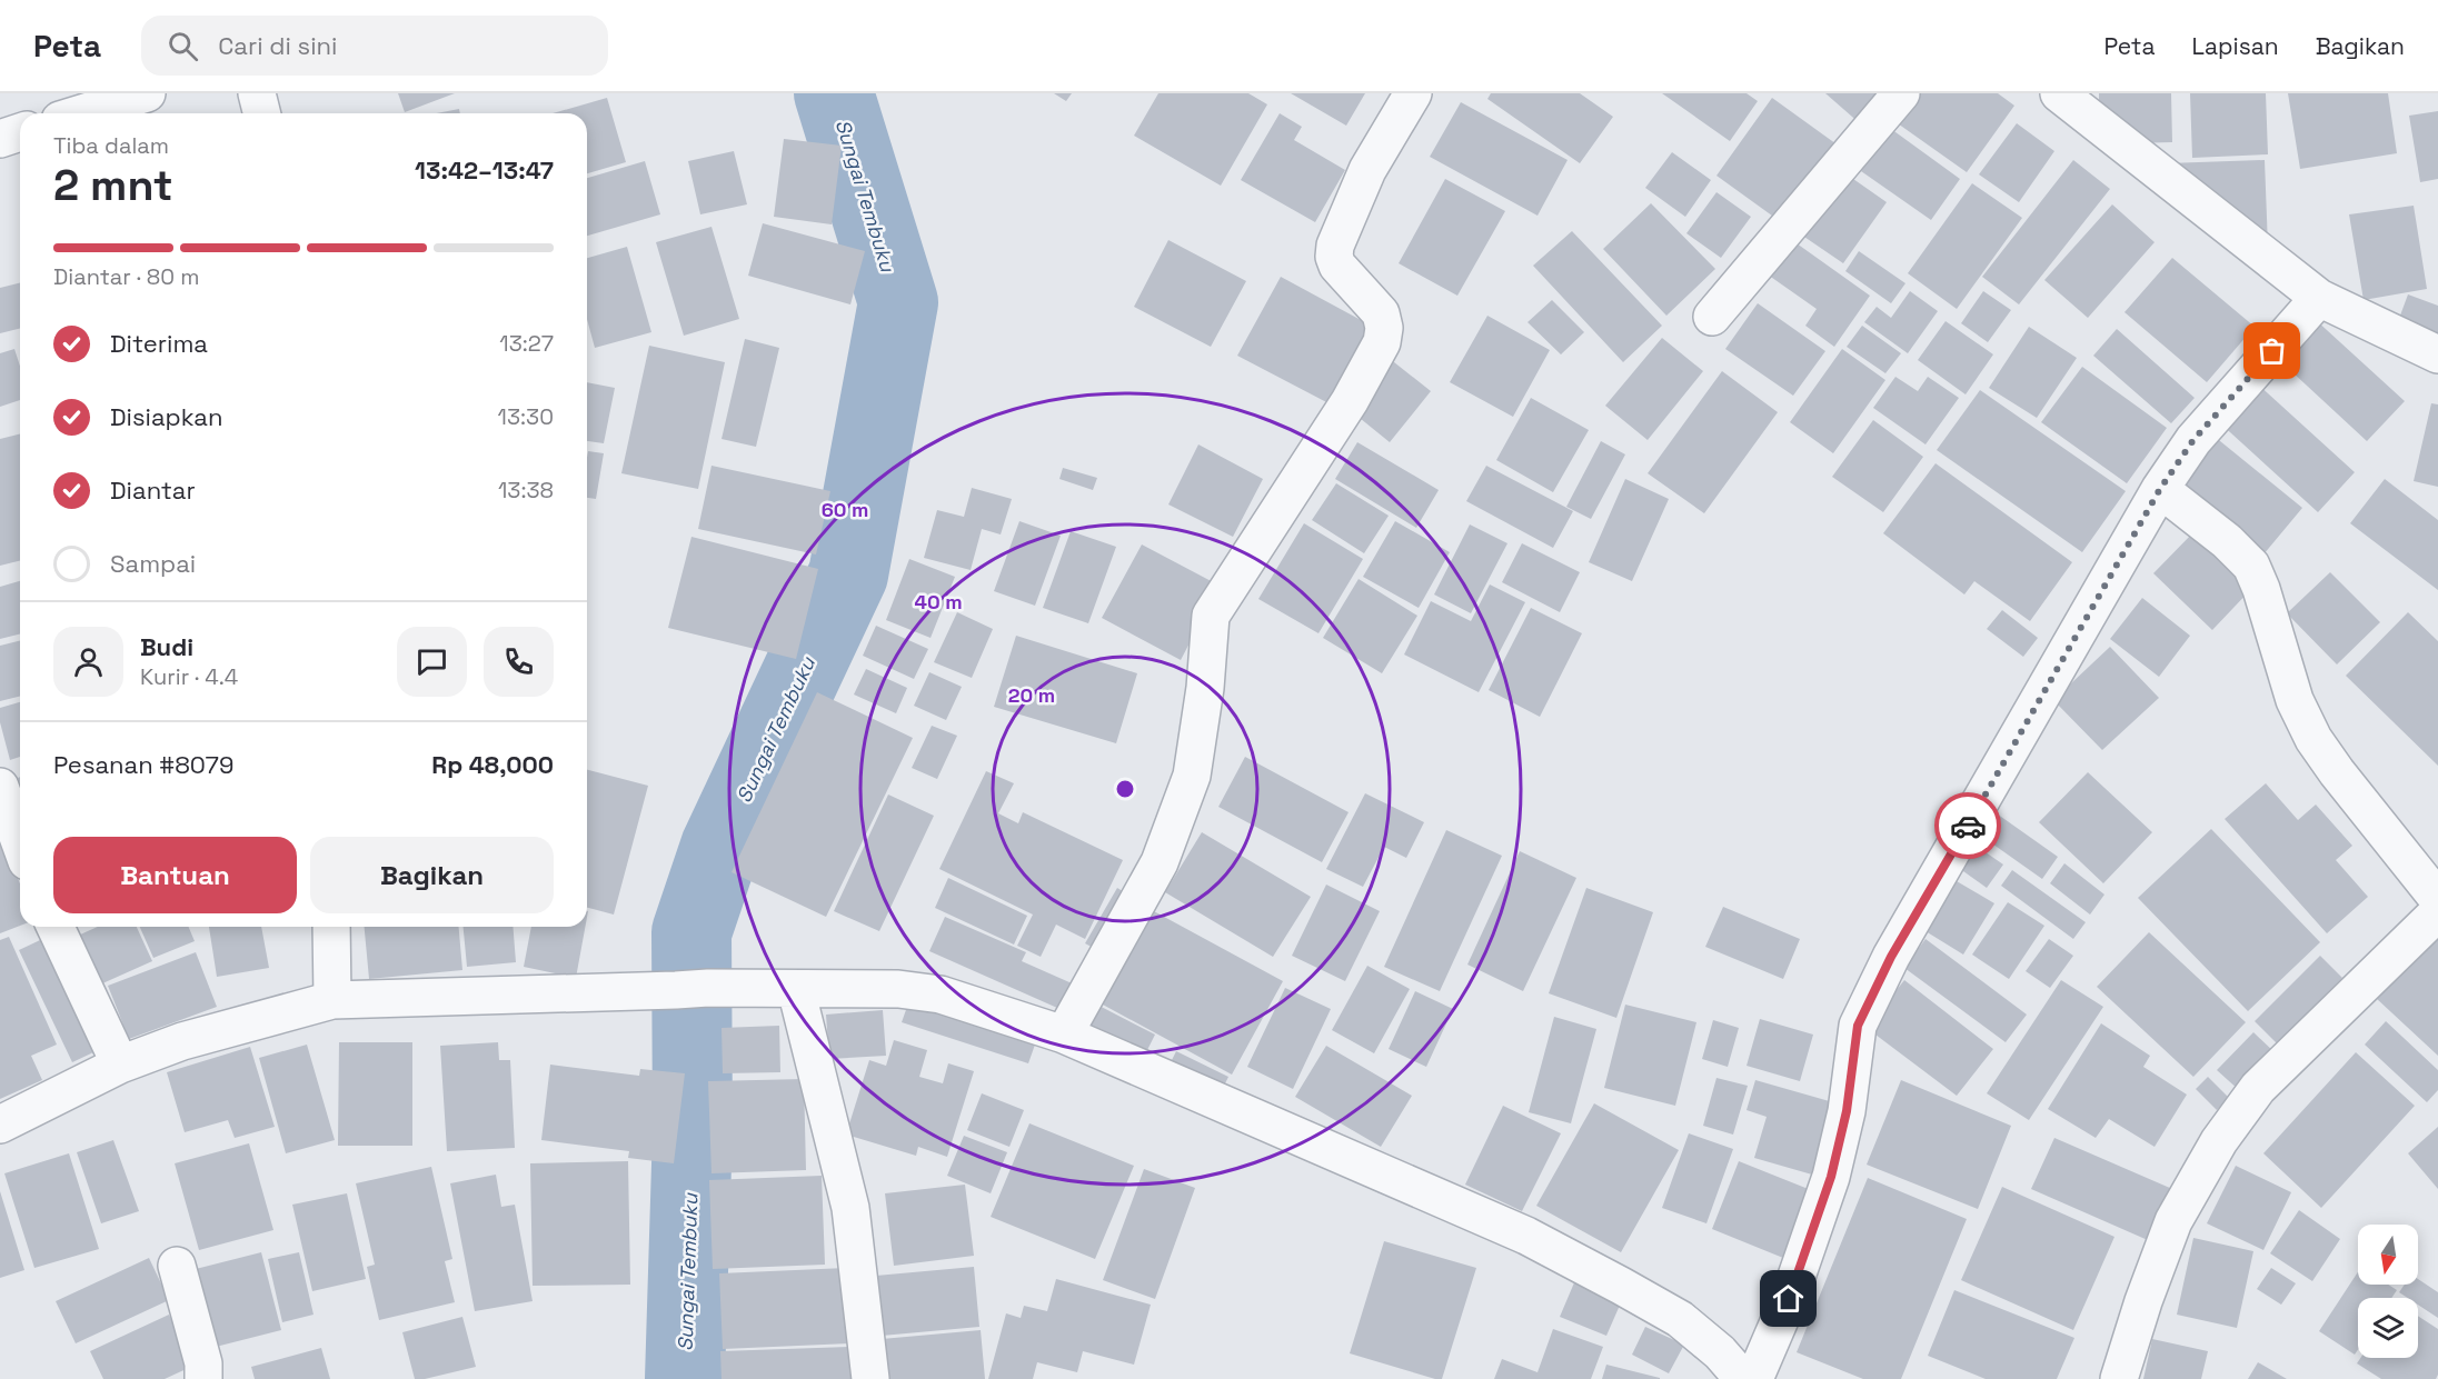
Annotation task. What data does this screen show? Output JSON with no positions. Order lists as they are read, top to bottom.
{
  "water": ["Sungai Tembuku"],
  "north": "bottom",
  "page": {
    "header": "Peta",
    "search": "Cari di sini",
    "nav": ["Peta", "Lapisan", "Bagikan"],
    "heading": ["2 mnt", "Tiba dalam", "13:42–13:47"],
    "panel": [
      "Budi",
      "Kurir · 4.4",
      "Pesanan #8079",
      "Rp 48,000"
    ],
    "bar": "Diantar · 80 m",
    "list": [
      ["Diterima", "13:27"],
      ["Disiapkan", "13:30"],
      ["Diantar", "13:38"],
      "Sampai"
    ],
    "buttons": ["Bantuan", "Bagikan"]
  },
  "rings": ["60 m", "40 m", "20 m"]
}
